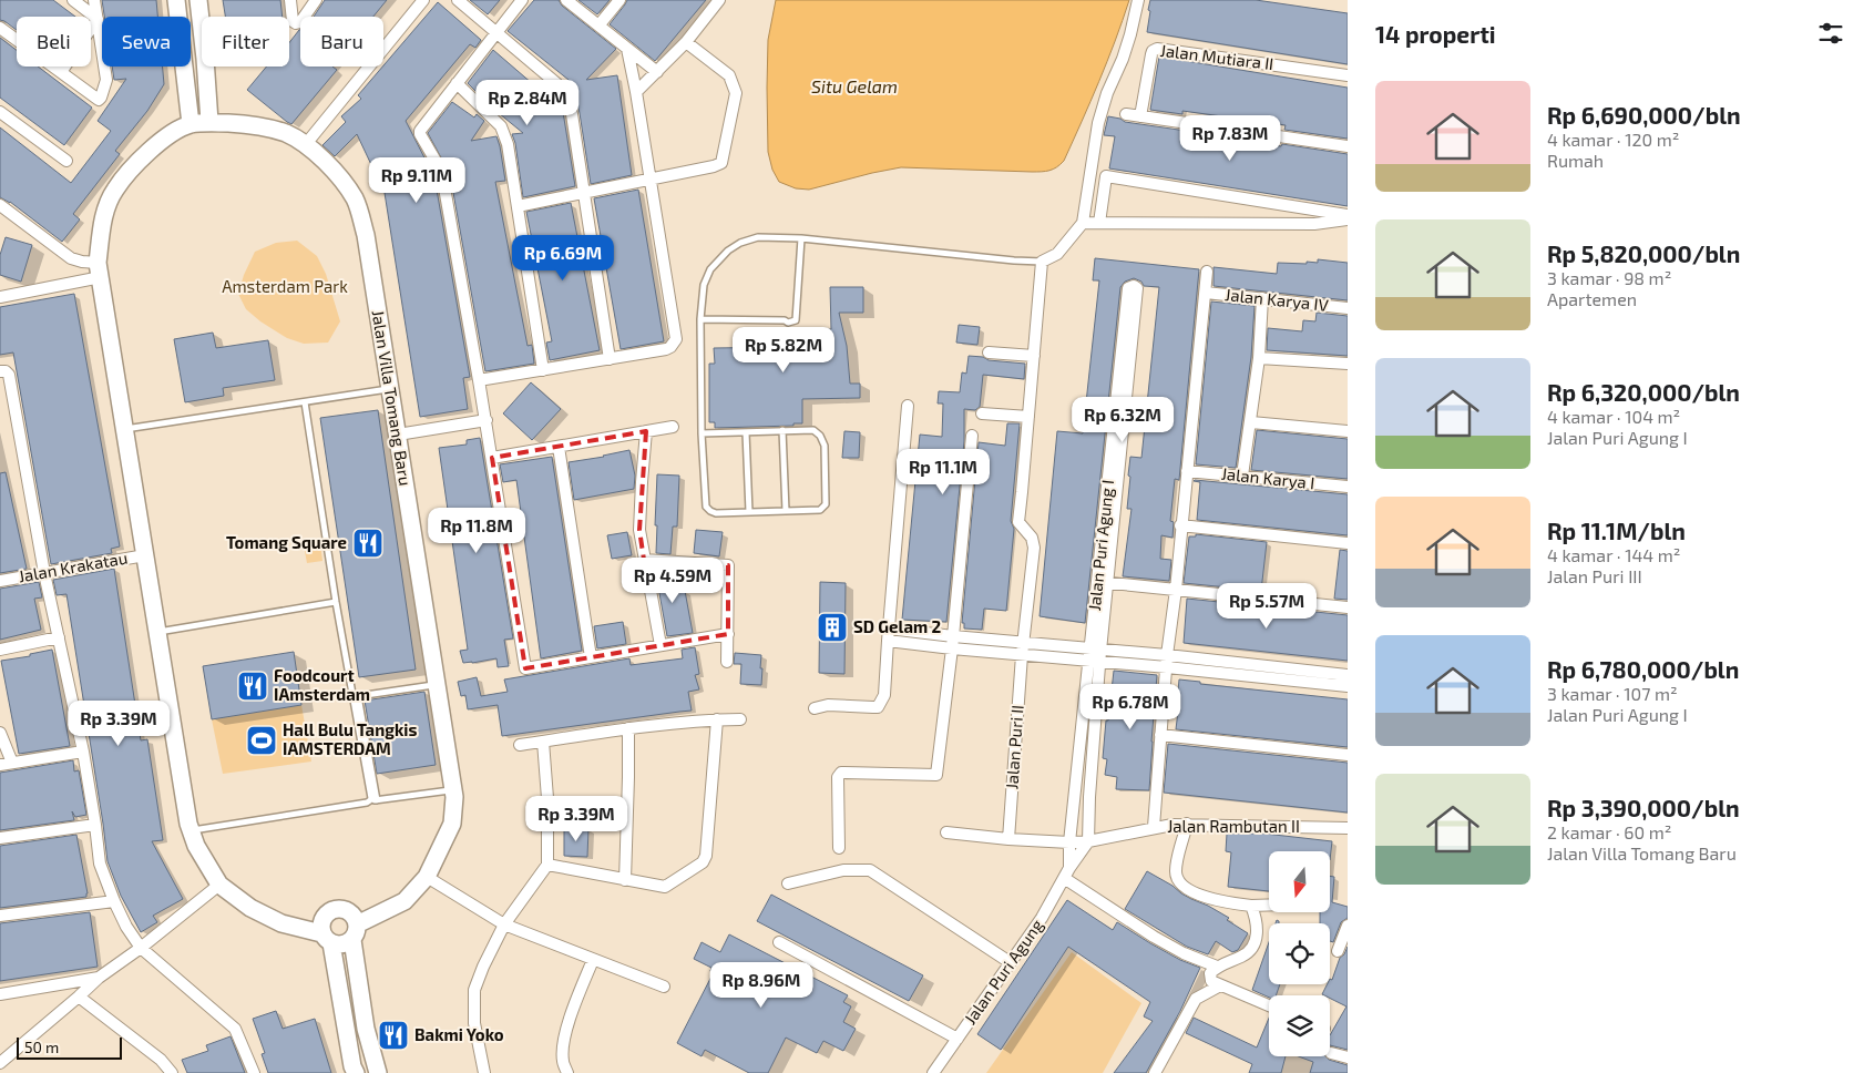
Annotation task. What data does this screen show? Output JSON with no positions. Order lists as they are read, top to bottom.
{
  "streets": {
    "street": [
      "Jalan Mutiara II",
      "Jalan Karya IV",
      "Jalan Villa Tomang Baru",
      "Jalan Karya I",
      "Jalan Puri Agung I",
      "Jalan Krakatau",
      "Jalan Puri II",
      "Jalan Rambutan II",
      "Jalan Puri Agung"
    ]
  },
  "crossings": [
    ["Jalan Villa Tomang Baru", "Jalan Krakatau"],
    ["Jalan Puri Agung I", "Jalan Rambutan II"],
    ["Jalan Puri Agung I", "Jalan Puri Agung"],
    ["Jalan Puri II", "Jalan Rambutan II"],
    ["Jalan Rambutan II", "Jalan Puri Agung"]
  ],
  "water": ["Situ Gelam"],
  "parks": ["Amsterdam Park"],
  "places": {
    "restaurant": ["Tomang Square", "Foodcourt IAmsterdam", "Bakmi Yoko"],
    "building": ["SD Gelam 2"],
    "sports": ["Hall Bulu Tangkis IAMSTERDAM"]
  },
  "scale_bar": "50 m",
  "north": "bottom",
  "page": {
    "heading": "14 properti",
    "chip": [
      "Beli",
      "Sewa",
      "Filter",
      "Baru"
    ],
    "list": [
      {
        "name": "Rp 6,690,000/bln",
        "note": "4 kamar · 120 m² · Rumah"
      },
      {
        "name": "Rp 5,820,000/bln",
        "note": "3 kamar · 98 m² · Apartemen"
      },
      {
        "name": "Rp 6,320,000/bln",
        "note": "4 kamar · 104 m² · Jalan Puri Agung I"
      },
      {
        "name": "Rp 11.1M/bln",
        "note": "4 kamar · 144 m² · Jalan Puri III"
      },
      {
        "name": "Rp 6,780,000/bln",
        "note": "3 kamar · 107 m² · Jalan Puri Agung I"
      },
      {
        "name": "Rp 3,390,000/bln",
        "note": "2 kamar · 60 m² · Jalan Villa Tomang Baru"
      }
    ],
    "price": [
      "Rp 2.84M",
      "Rp 7.83M",
      "Rp 9.11M",
      "Rp 6.69M",
      "Rp 5.82M",
      "Rp 6.32M",
      "Rp 11.1M",
      "Rp 11.8M",
      "Rp 4.59M",
      "Rp 5.57M",
      "Rp 6.78M",
      "Rp 3.39M",
      "Rp 3.39M",
      "Rp 8.96M"
    ],
    "scale": "50 m"
  }
}
